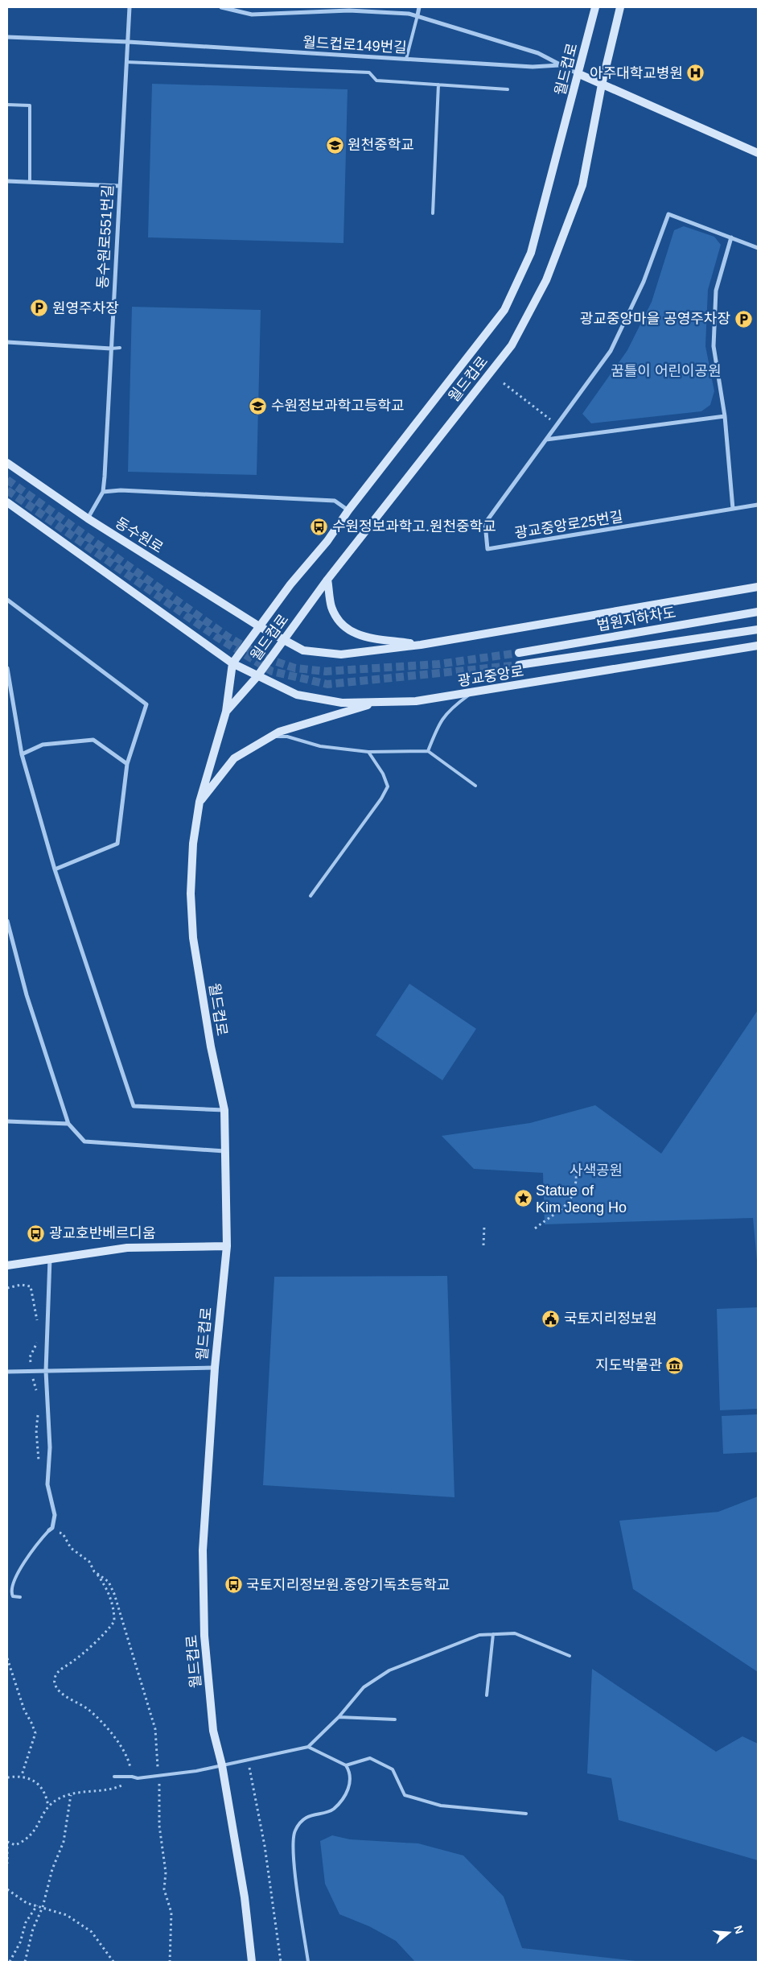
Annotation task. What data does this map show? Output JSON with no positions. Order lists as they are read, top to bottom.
{
  "streets": {
    "street": [
      "월드컵로149번길",
      "월드컵로",
      "동수원로551번길",
      "광교중앙로25번길",
      "동수원로",
      "법원지하차도",
      "광교중앙로"
    ]
  },
  "crossings": [
    ["월드컵로149번길", "월드컵로"],
    ["월드컵로149번길", "동수원로551번길"],
    ["월드컵로", "동수원로"],
    ["월드컵로", "광교중앙로"],
    ["동수원로551번길", "동수원로"]
  ],
  "parks": ["꿈틀이 어린이공원", "사색공원"],
  "places": {
    "hospital": ["아주대학교병원"],
    "school or university": ["원천중학교", "수원정보과학고등학교"],
    "parking": ["원영주차장", "광교중앙마을 공영주차장"],
    "bus stop": ["수원정보과학고.원천중학교", "광교호반베르디움", "국토지리정보원.중앙기독초등학교"],
    "place": ["Statue of Kim Jeong Ho"],
    "public building": ["국토지리정보원"],
    "museum": ["지도박물관"]
  },
  "north": "right"
}
